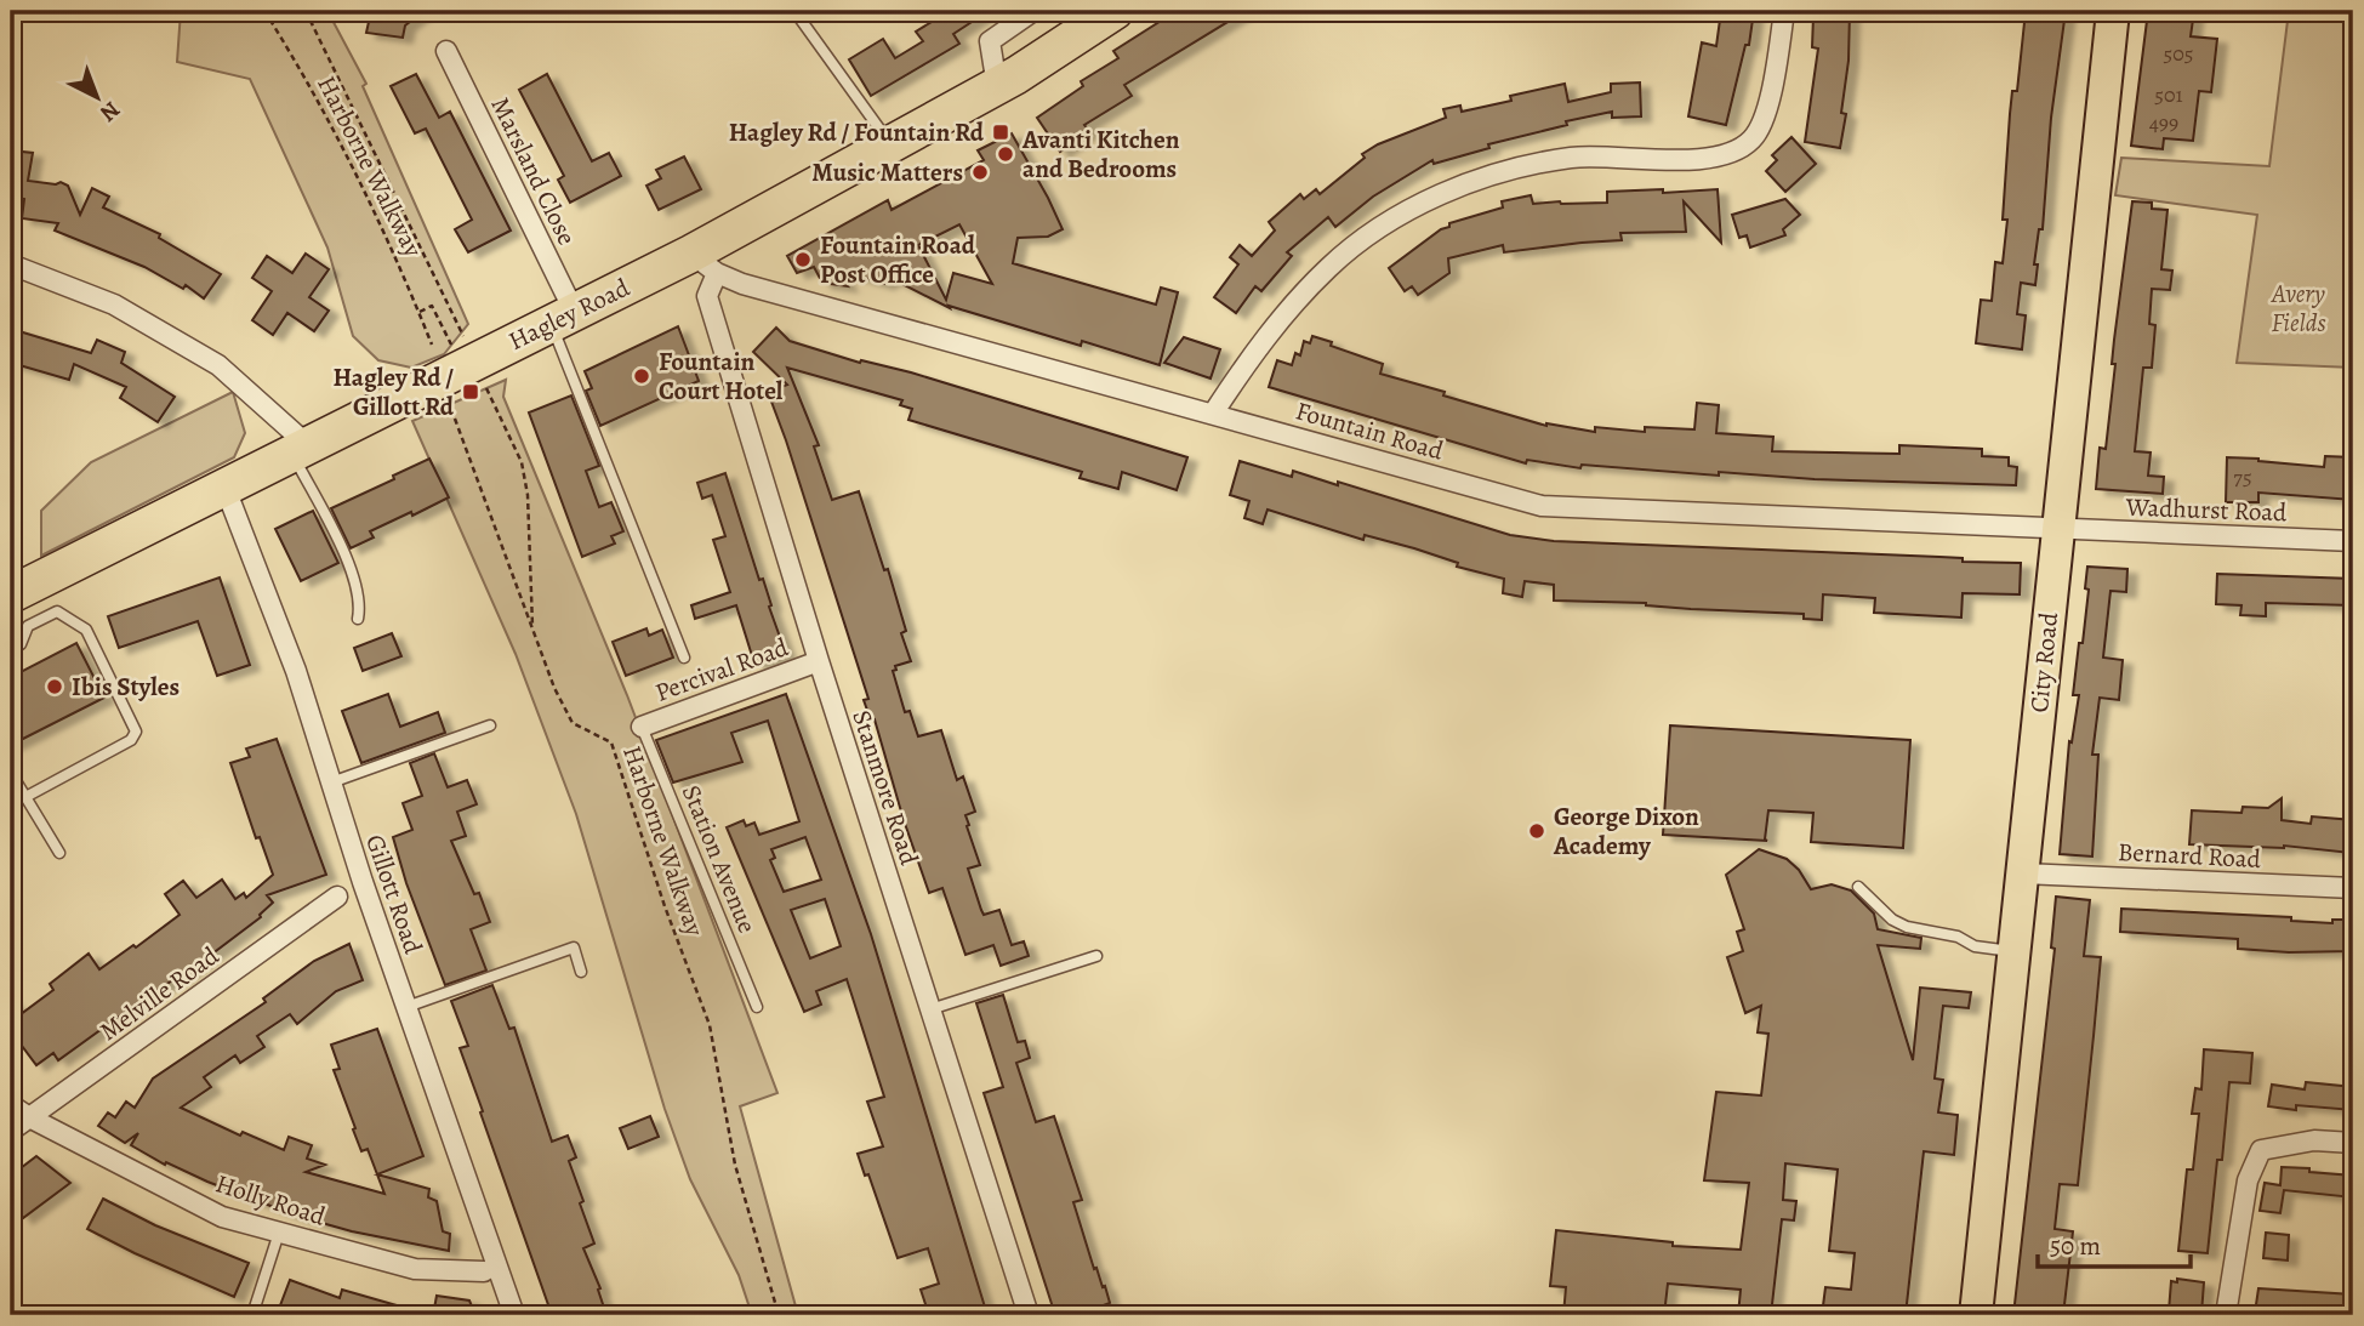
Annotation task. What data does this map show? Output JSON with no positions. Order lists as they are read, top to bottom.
{
  "streets": {
    "highway": ["Hagley Road"],
    "main road": ["City Road"],
    "street": [
      "Marsland Close",
      "Fountain Road",
      "Wadhurst Road",
      "Percival Road",
      "Stanmore Road",
      "Bernard Road",
      "Gillott Road",
      "Melville Road",
      "Holly Road"
    ],
    "lane": ["Station Avenue"],
    "path": ["Harborne Walkway"]
  },
  "crossings": [
    ["Marsland Close", "Hagley Road"],
    ["Hagley Road", "Fountain Road"],
    ["Hagley Road", "Stanmore Road"],
    ["Hagley Road", "Gillott Road"],
    ["Fountain Road", "Wadhurst Road"],
    ["Fountain Road", "City Road"],
    ["Fountain Road", "Stanmore Road"],
    ["Wadhurst Road", "City Road"],
    ["City Road", "Bernard Road"],
    ["Percival Road", "Stanmore Road"],
    ["Percival Road", "Station Avenue"],
    ["Melville Road", "Holly Road"]
  ],
  "parks": ["Avery Fields"],
  "places": {
    "transit": ["Hagley Rd / Fountain Rd", "Hagley Rd / Gillott Rd"],
    "other": [
      "Avanti Kitchen and Bedrooms",
      "Music Matters",
      "Fountain Road Post Office",
      "Fountain Court Hotel",
      "Ibis Styles",
      "George Dixon Academy"
    ]
  },
  "house_numbers": [
    "505",
    "501",
    "499",
    "75"
  ],
  "scale_bar": "50 m",
  "north": "bottom right"
}
